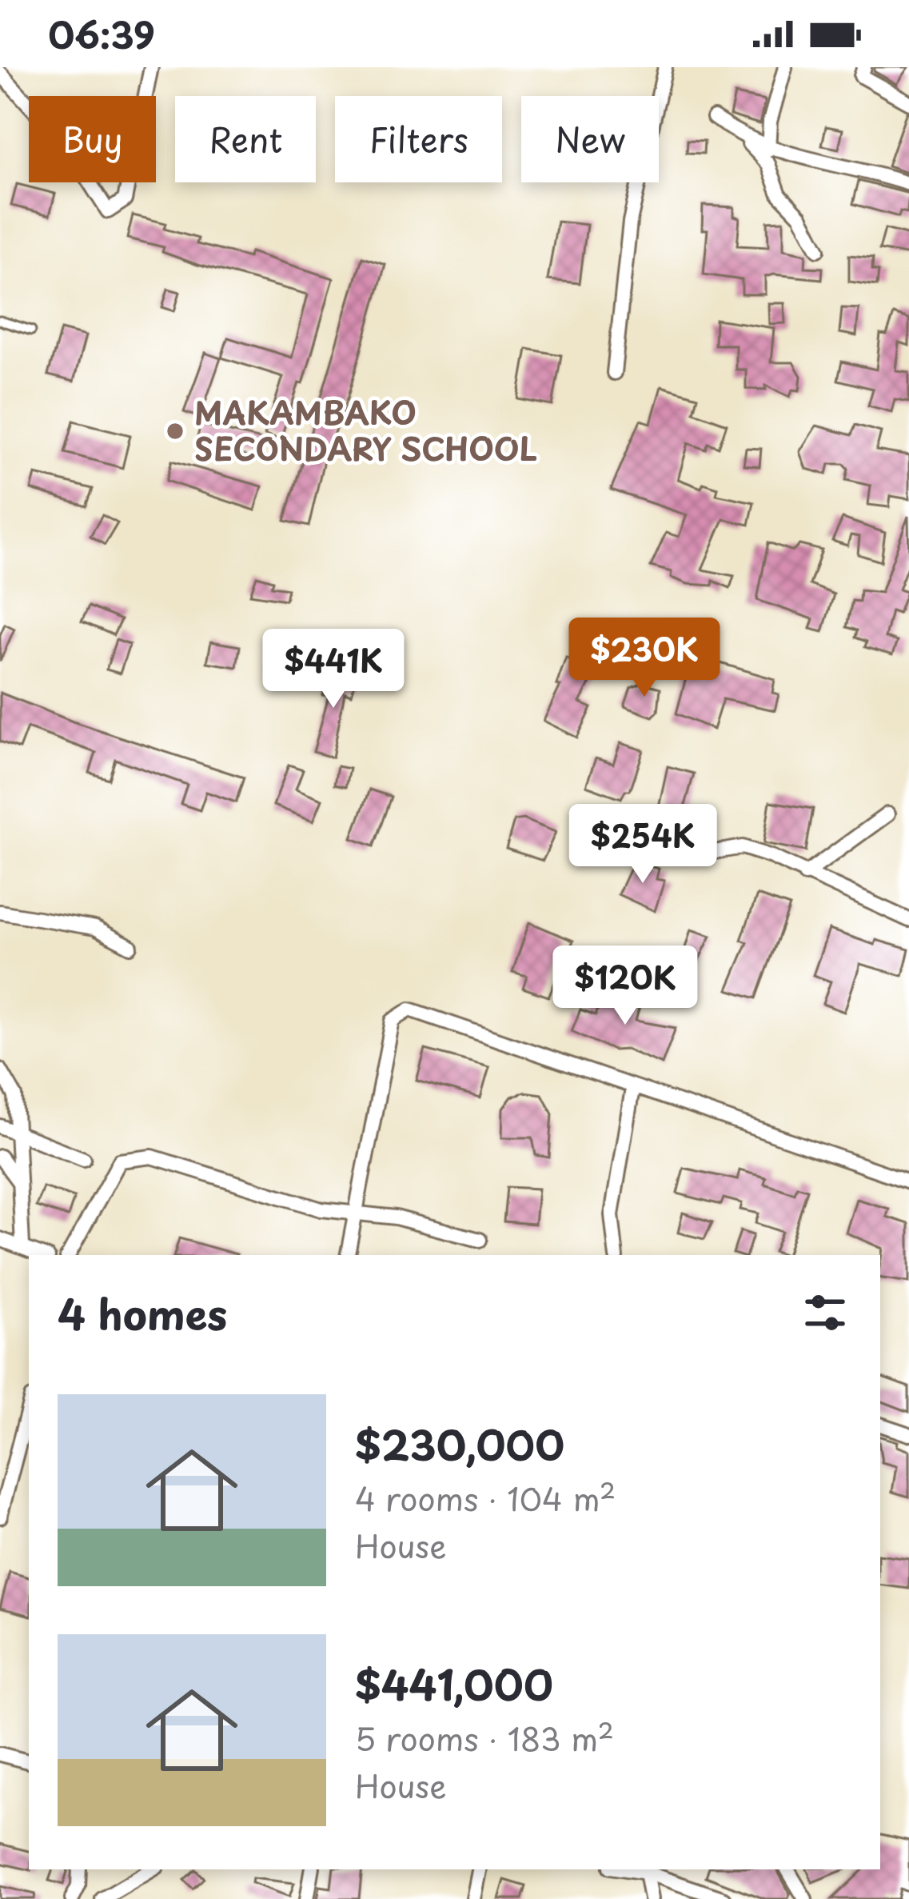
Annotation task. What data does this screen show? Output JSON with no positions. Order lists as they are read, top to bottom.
{
  "places": ["MAKAMBAKO SECONDARY SCHOOL"],
  "page": {
    "status": "06:39",
    "chip": [
      "Buy",
      "Rent",
      "Filters",
      "New"
    ],
    "price": [
      "$230K",
      "$441K",
      "$254K",
      "$120K"
    ],
    "heading": "4 homes",
    "list": [
      {
        "name": "$230,000",
        "note": "4 rooms · 104 m² · House"
      },
      {
        "name": "$441,000",
        "note": "5 rooms · 183 m² · House"
      }
    ]
  }
}
